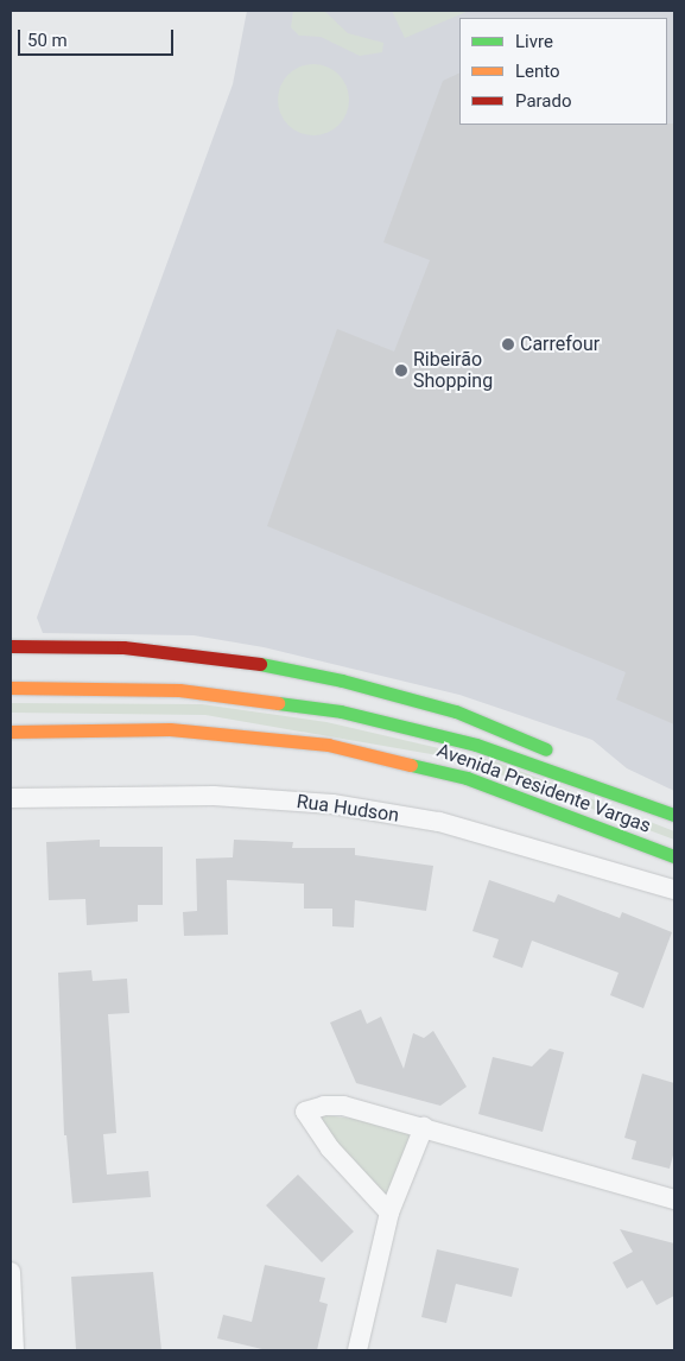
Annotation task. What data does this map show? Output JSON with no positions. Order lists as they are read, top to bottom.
{
  "streets": {
    "main road": ["Avenida Presidente Vargas"],
    "street": ["Rua Hudson"]
  },
  "places": ["Carrefour", "Ribeirão Shopping"],
  "legend": ["Livre", "Lento", "Parado"],
  "scale_bar": "50 m"
}
